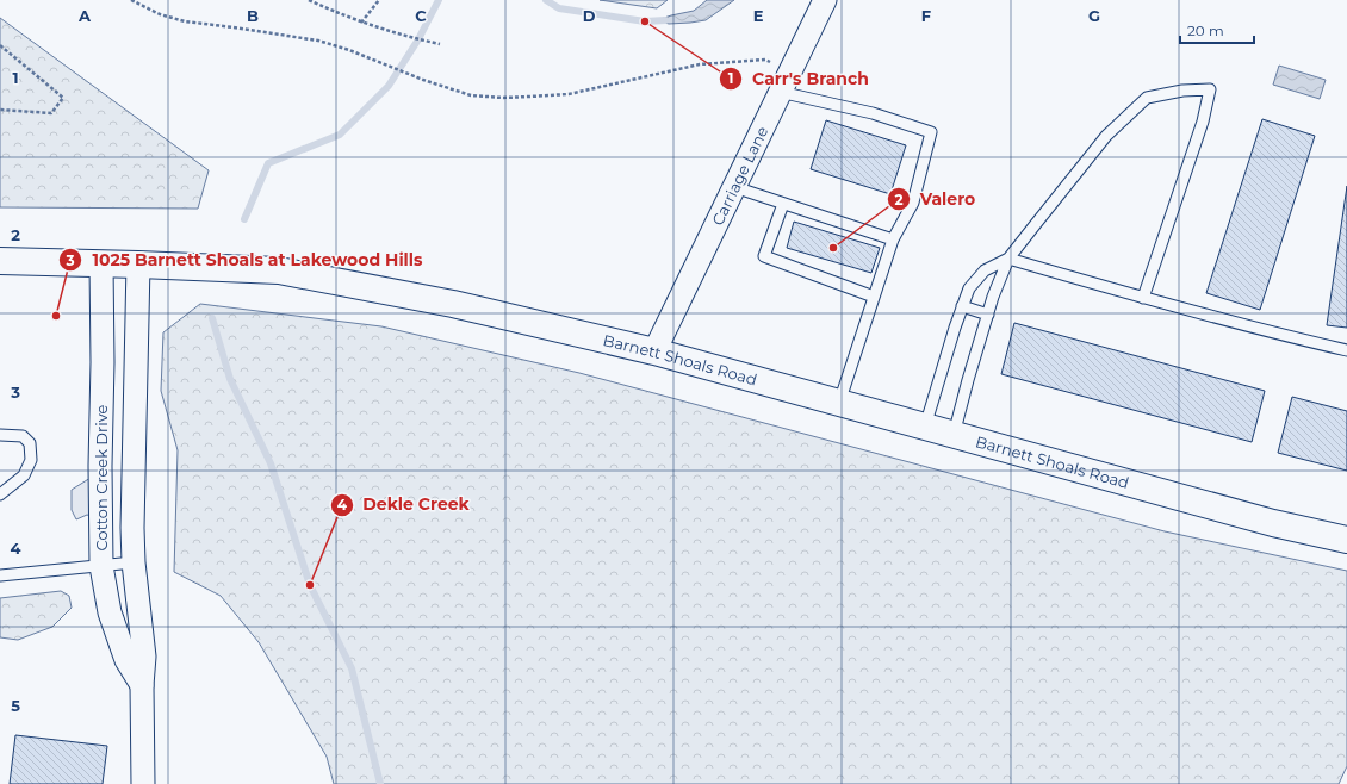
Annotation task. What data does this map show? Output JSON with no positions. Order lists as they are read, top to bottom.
{
  "streets": {
    "main road": ["Barnett Shoals Road"],
    "street": ["Carriage Lane", "Cotton Creek Drive"]
  },
  "crossings": [
    ["Carriage Lane", "Barnett Shoals Road"],
    ["Barnett Shoals Road", "Cotton Creek Drive"]
  ],
  "places": [
    "Carr's Branch",
    "Valero",
    "1025 Barnett Shoals at Lakewood Hills",
    "Dekle Creek"
  ],
  "scale_bar": "20 m",
  "grid": {
    "columns": [
      "A",
      "B",
      "C",
      "D",
      "E",
      "F",
      "G"
    ],
    "rows": [
      "1",
      "2",
      "3",
      "4",
      "5"
    ]
  }
}
